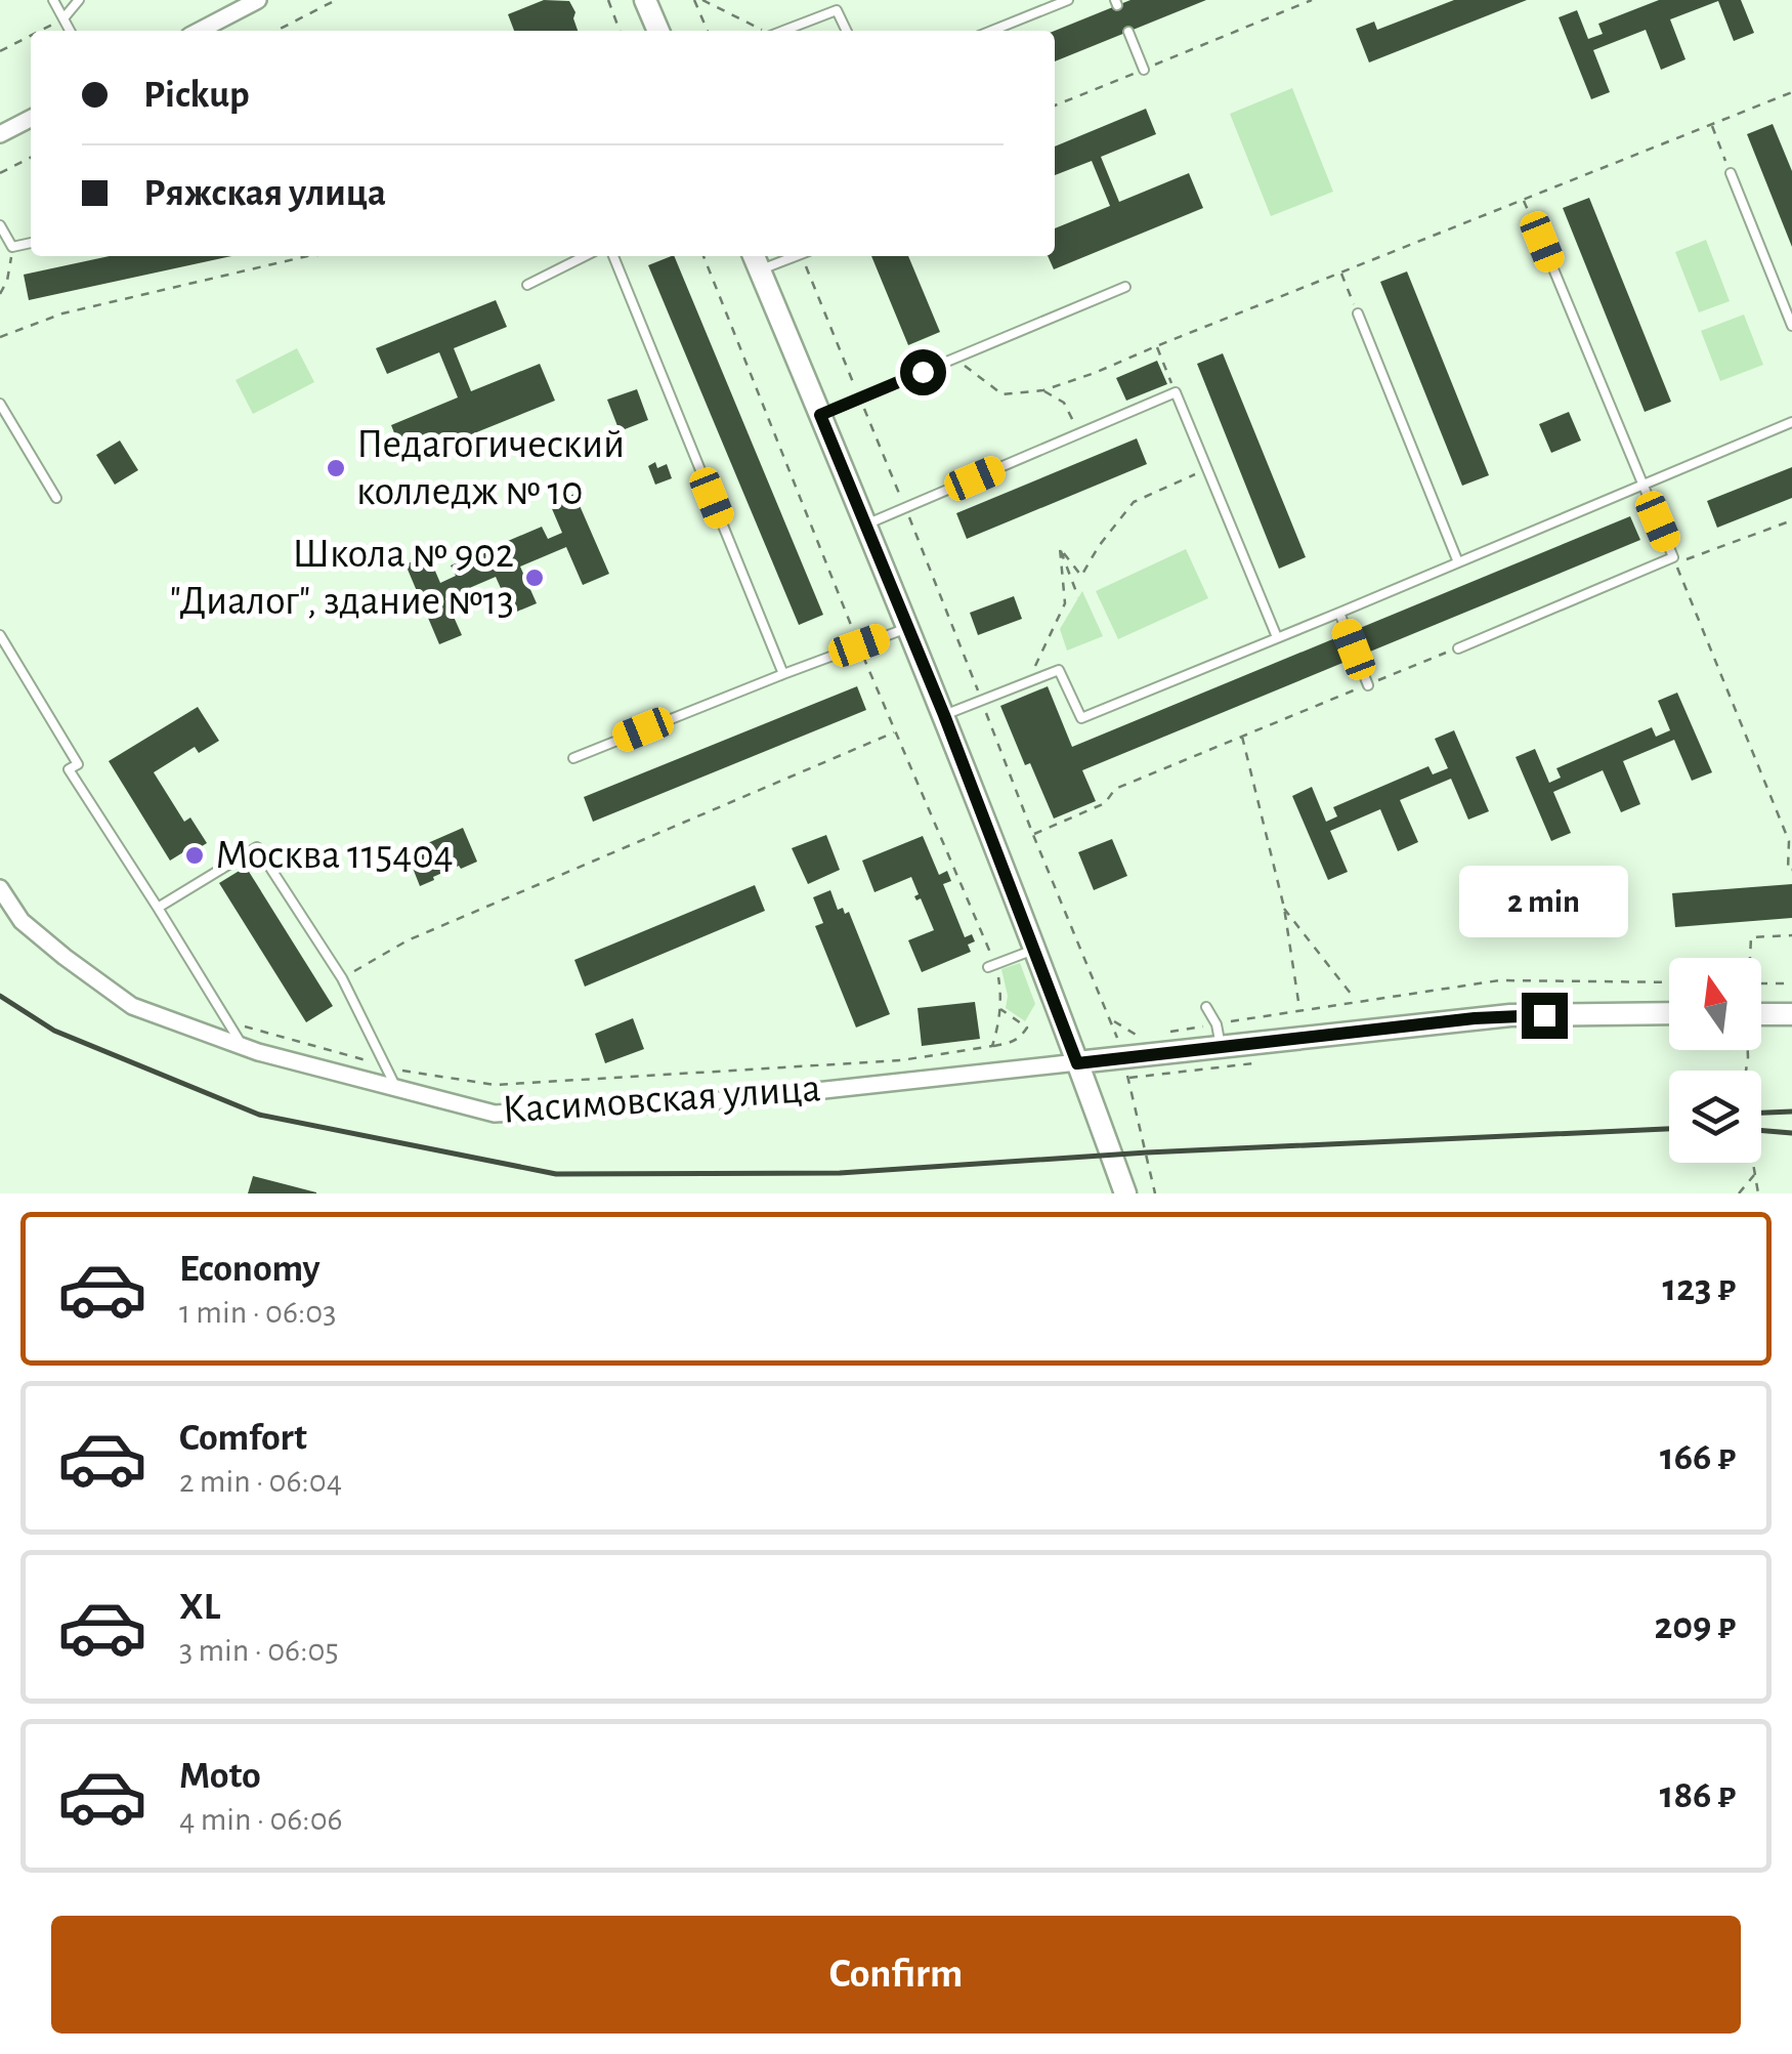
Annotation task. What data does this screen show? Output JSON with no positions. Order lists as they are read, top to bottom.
{
  "streets": {
    "street": ["Касимовская улица"]
  },
  "places": ["Педагогический колледж № 10", "Школа № 902 \"Диалог\", здание №13", "Москва 115404"],
  "north": "top",
  "page": {
    "banner": ["Pickup", "Ряжская улица"],
    "bubble": "2 min",
    "list": [
      {
        "name": "Economy",
        "note": "1 min · 06:03",
        "value": "123 ₽"
      },
      {
        "name": "Comfort",
        "note": "2 min · 06:04",
        "value": "166 ₽"
      },
      {
        "name": "XL",
        "note": "3 min · 06:05",
        "value": "209 ₽"
      },
      {
        "name": "Moto",
        "note": "4 min · 06:06",
        "value": "186 ₽"
      }
    ],
    "buttons": "Confirm"
  }
}
